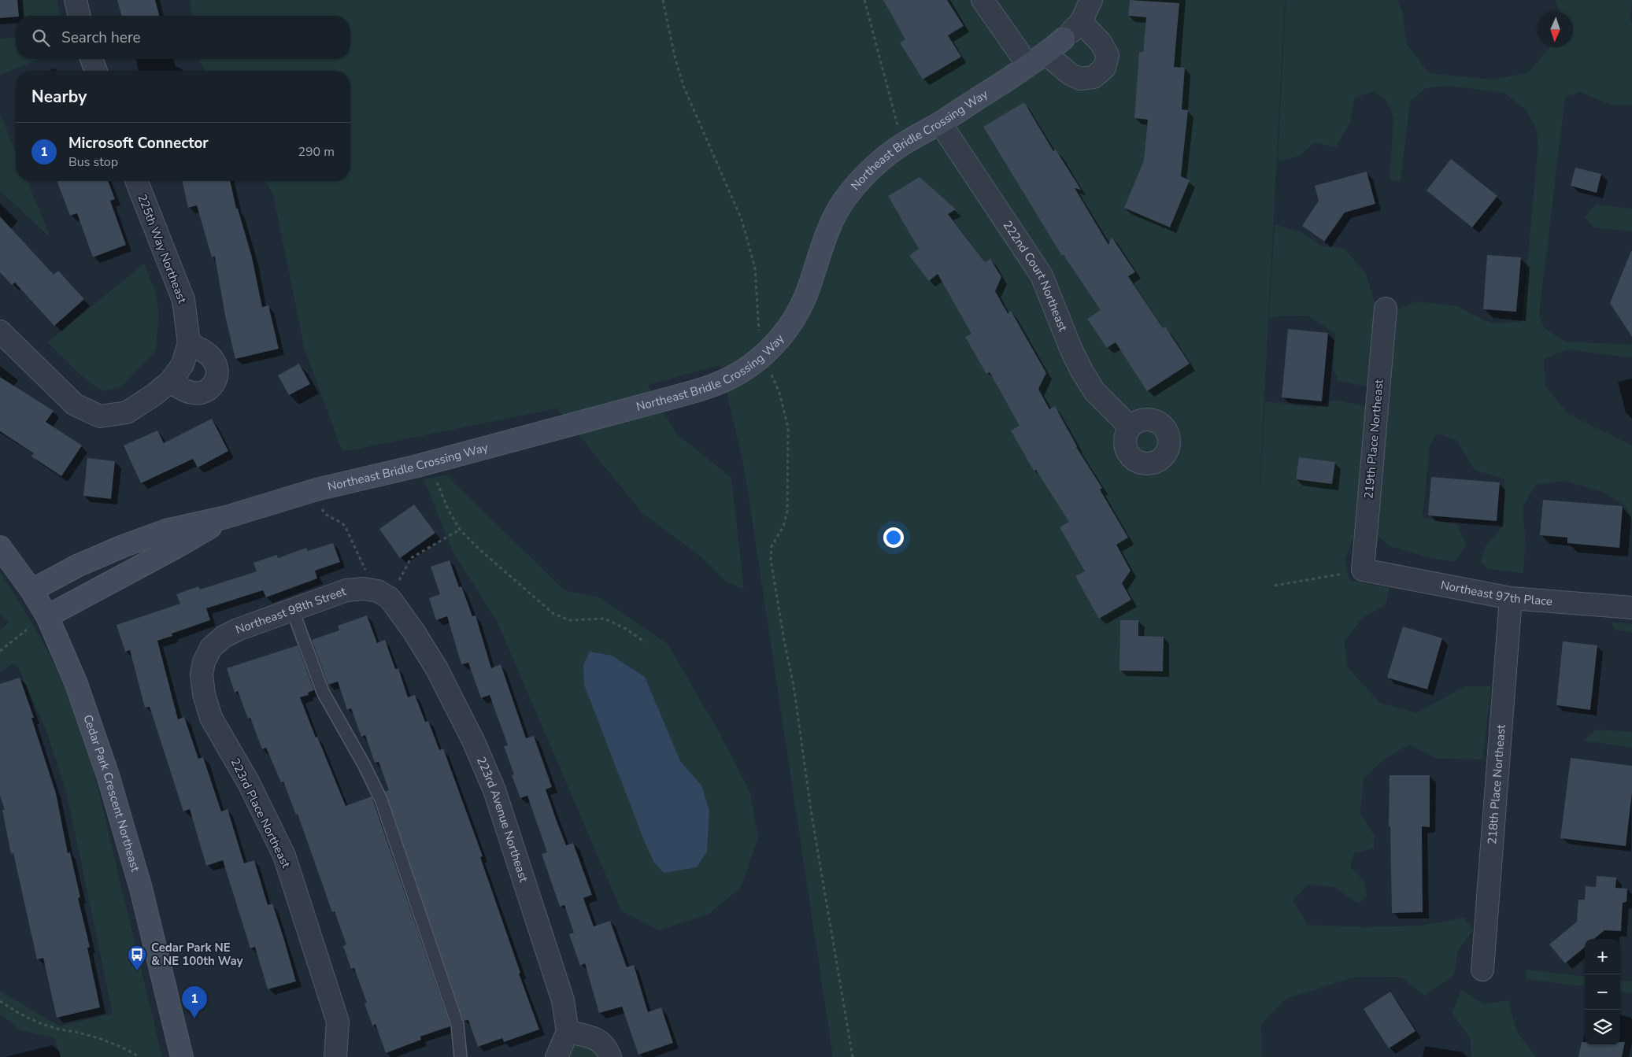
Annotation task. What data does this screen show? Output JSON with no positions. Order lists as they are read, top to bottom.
{
  "streets": {
    "street": [
      "Northeast Bridle Crossing Way",
      "225th Way Northeast",
      "222nd Court Northeast",
      "219th Place Northeast",
      "Northeast 97th Place",
      "Northeast 98th Street",
      "218th Place Northeast",
      "Cedar Park Crescent Northeast",
      "223rd Place Northeast",
      "223rd Avenue Northeast"
    ]
  },
  "crossings": [
    ["Northeast Bridle Crossing Way", "222nd Court Northeast"],
    ["Northeast Bridle Crossing Way", "Cedar Park Crescent Northeast"],
    ["219th Place Northeast", "Northeast 97th Place"],
    ["Northeast 97th Place", "218th Place Northeast"],
    ["Northeast 98th Street", "223rd Place Northeast"],
    ["Northeast 98th Street", "223rd Avenue Northeast"]
  ],
  "places": {
    "bus stop": ["Cedar Park NE & NE 100th Way"]
  },
  "north": "bottom",
  "page": {
    "search": "Search here",
    "heading": "Nearby",
    "list": [
      {
        "mark": "1",
        "name": "Microsoft Connector",
        "note": "Bus stop",
        "value": "290 m"
      }
    ],
    "map_buttons": ["+", "−"],
    "pins": "1"
  }
}
